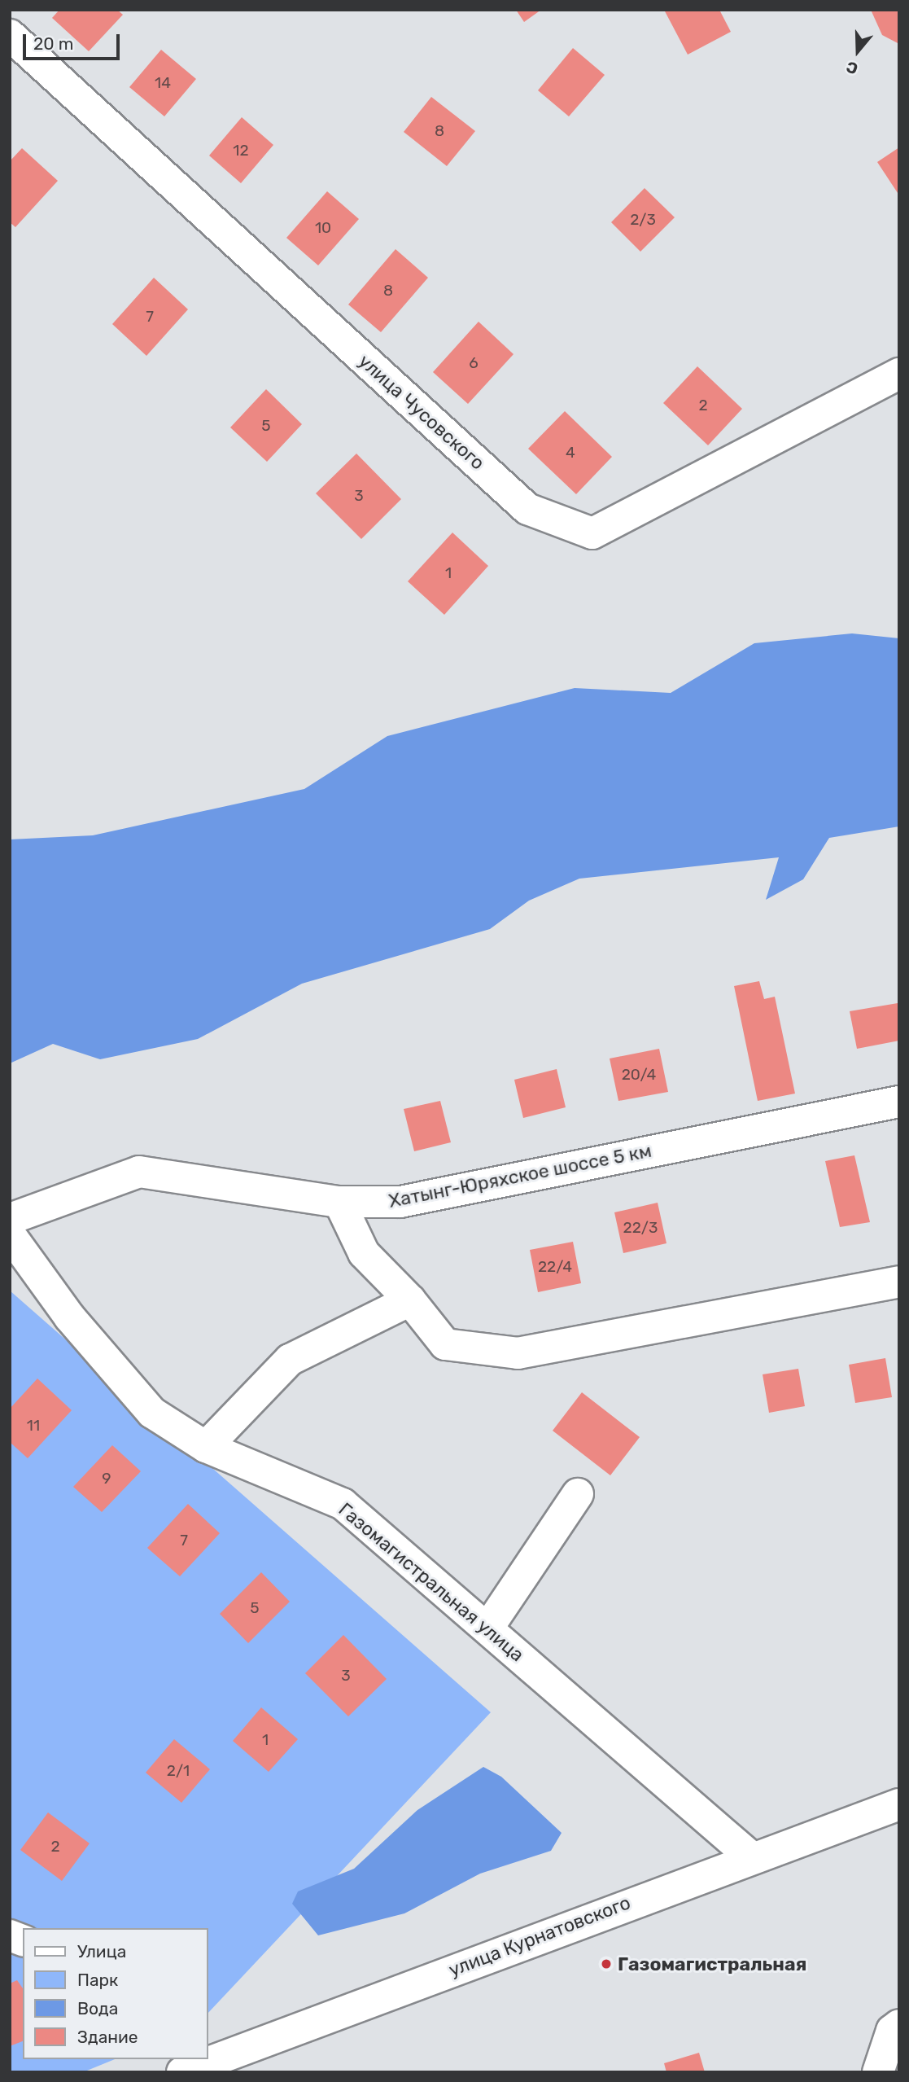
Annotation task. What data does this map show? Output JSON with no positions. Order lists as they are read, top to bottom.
{
  "streets": {
    "street": [
      "улица Чусовского",
      "Хатынг-Юряхское шоссе 5 км",
      "Газомагистральная улица",
      "улица Курнатовского"
    ]
  },
  "crossings": [
    ["Газомагистральная улица", "улица Курнатовского"]
  ],
  "places": ["Газомагистральная"],
  "house_numbers": [
    "14",
    "8",
    "12",
    "2/3",
    "10",
    "8",
    "7",
    "6",
    "2",
    "5",
    "4",
    "3",
    "1",
    "20/4",
    "22/3",
    "22/4",
    "11",
    "9",
    "7",
    "5",
    "3",
    "1",
    "2/1",
    "2"
  ],
  "legend": [
    "Улица",
    "Парк",
    "Вода",
    "Здание"
  ],
  "scale_bar": "20 m",
  "north": "bottom"
}
